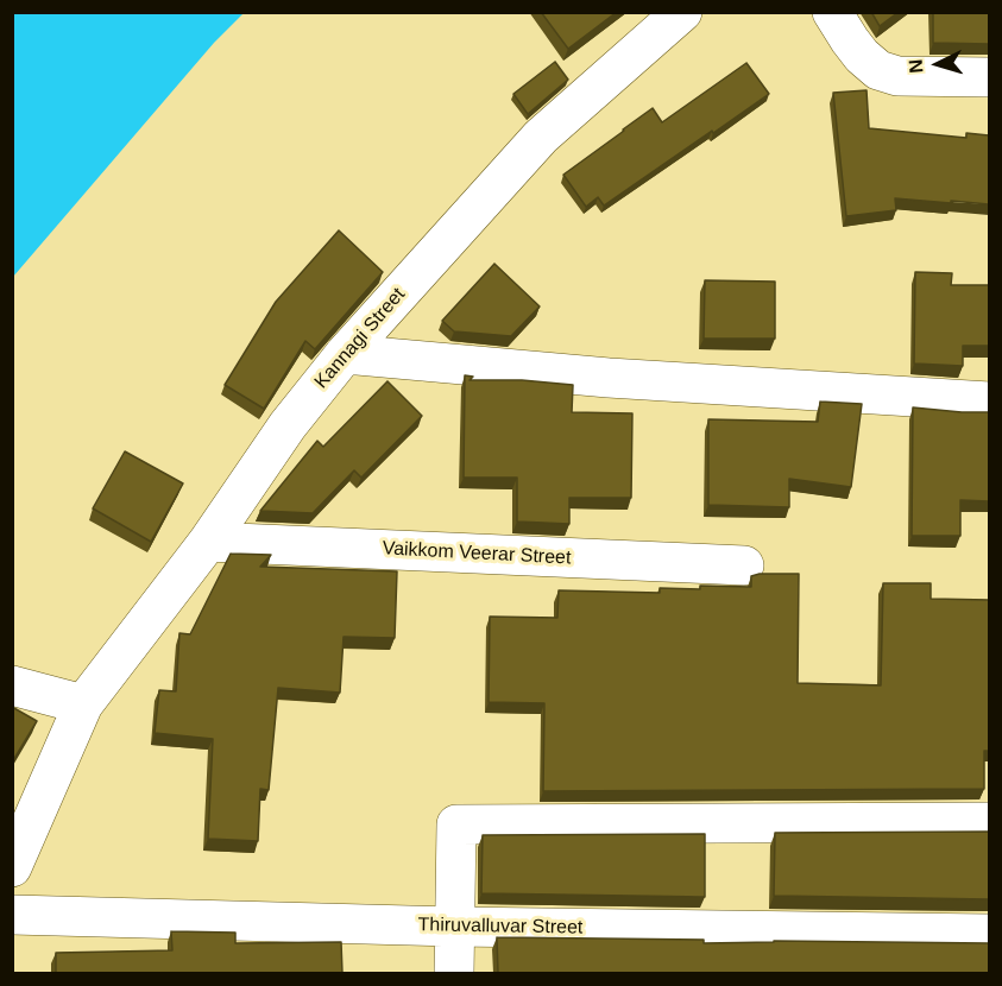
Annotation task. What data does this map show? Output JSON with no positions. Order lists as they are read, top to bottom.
{
  "streets": {
    "street": ["Kannagi Street", "Vaikkom Veerar Street", "Thiruvalluvar Street"]
  },
  "crossings": [
    ["Kannagi Street", "Vaikkom Veerar Street"]
  ],
  "north": "left"
}
